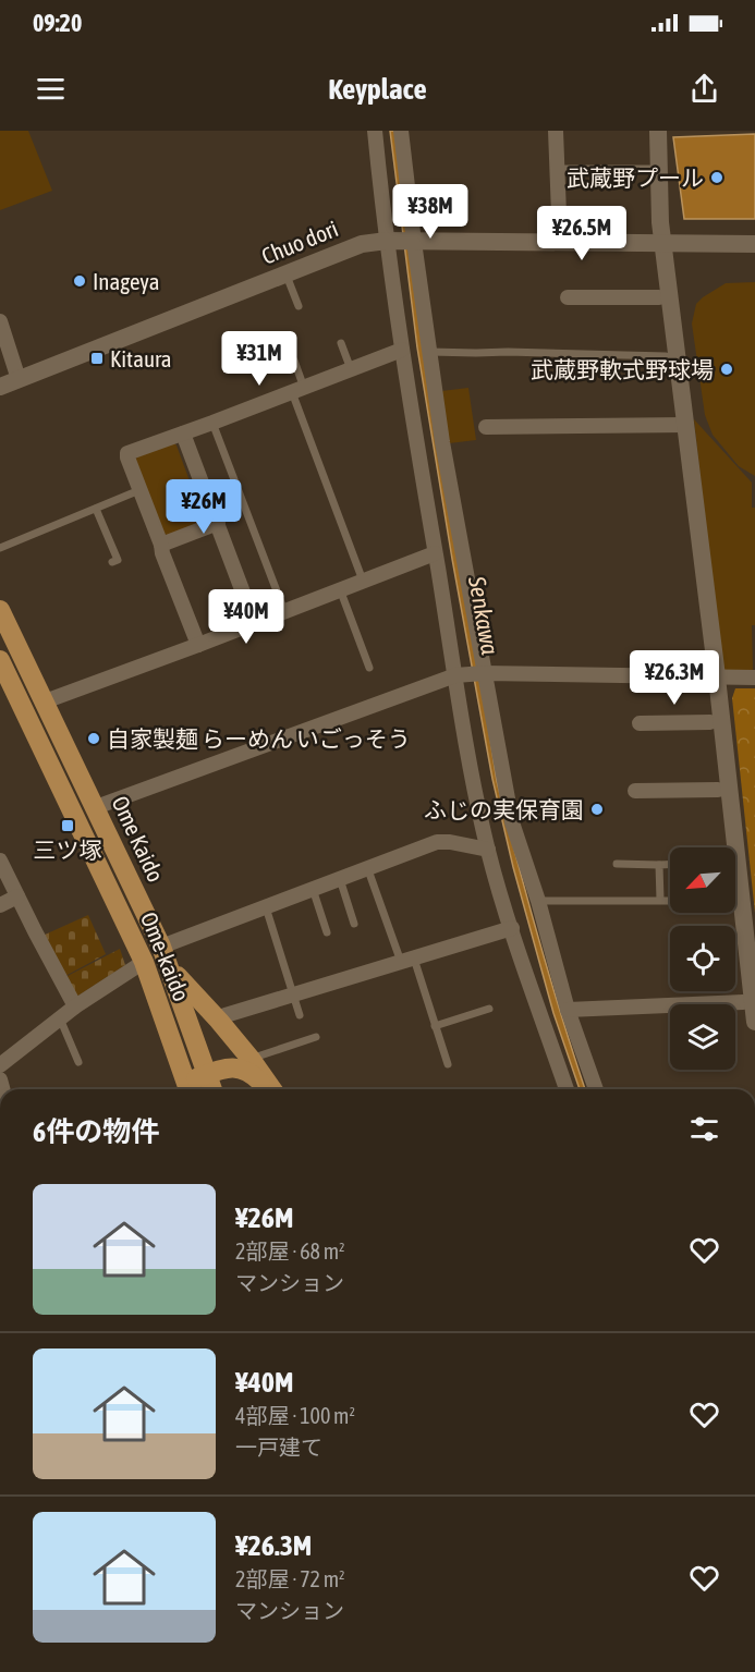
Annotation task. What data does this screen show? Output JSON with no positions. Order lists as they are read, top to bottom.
{
  "streets": {
    "main road": ["Ome Kaido", "Ome-kaido"],
    "street": ["Chuo dori"]
  },
  "water": ["Senkawa"],
  "places": {
    "other": [
      "武蔵野プール",
      "Inageya",
      "武蔵野軟式野球場",
      "自家製麺 らーめん いごっそう",
      "ふじの実保育園"
    ],
    "transit": ["Kitaura", "三ツ塚"]
  },
  "north": "bottom left",
  "page": {
    "status": "09:20",
    "header": "Keyplace",
    "price": [
      "¥38M",
      "¥26.5M",
      "¥31M",
      "¥26M",
      "¥40M",
      "¥26.3M"
    ],
    "heading": "6件の物件",
    "list": [
      {
        "name": "¥26M",
        "note": "2部屋 · 68 m² · マンション"
      },
      {
        "name": "¥40M",
        "note": "4部屋 · 100 m² · 一戸建て"
      },
      {
        "name": "¥26.3M",
        "note": "2部屋 · 72 m² · マンション"
      }
    ]
  }
}
